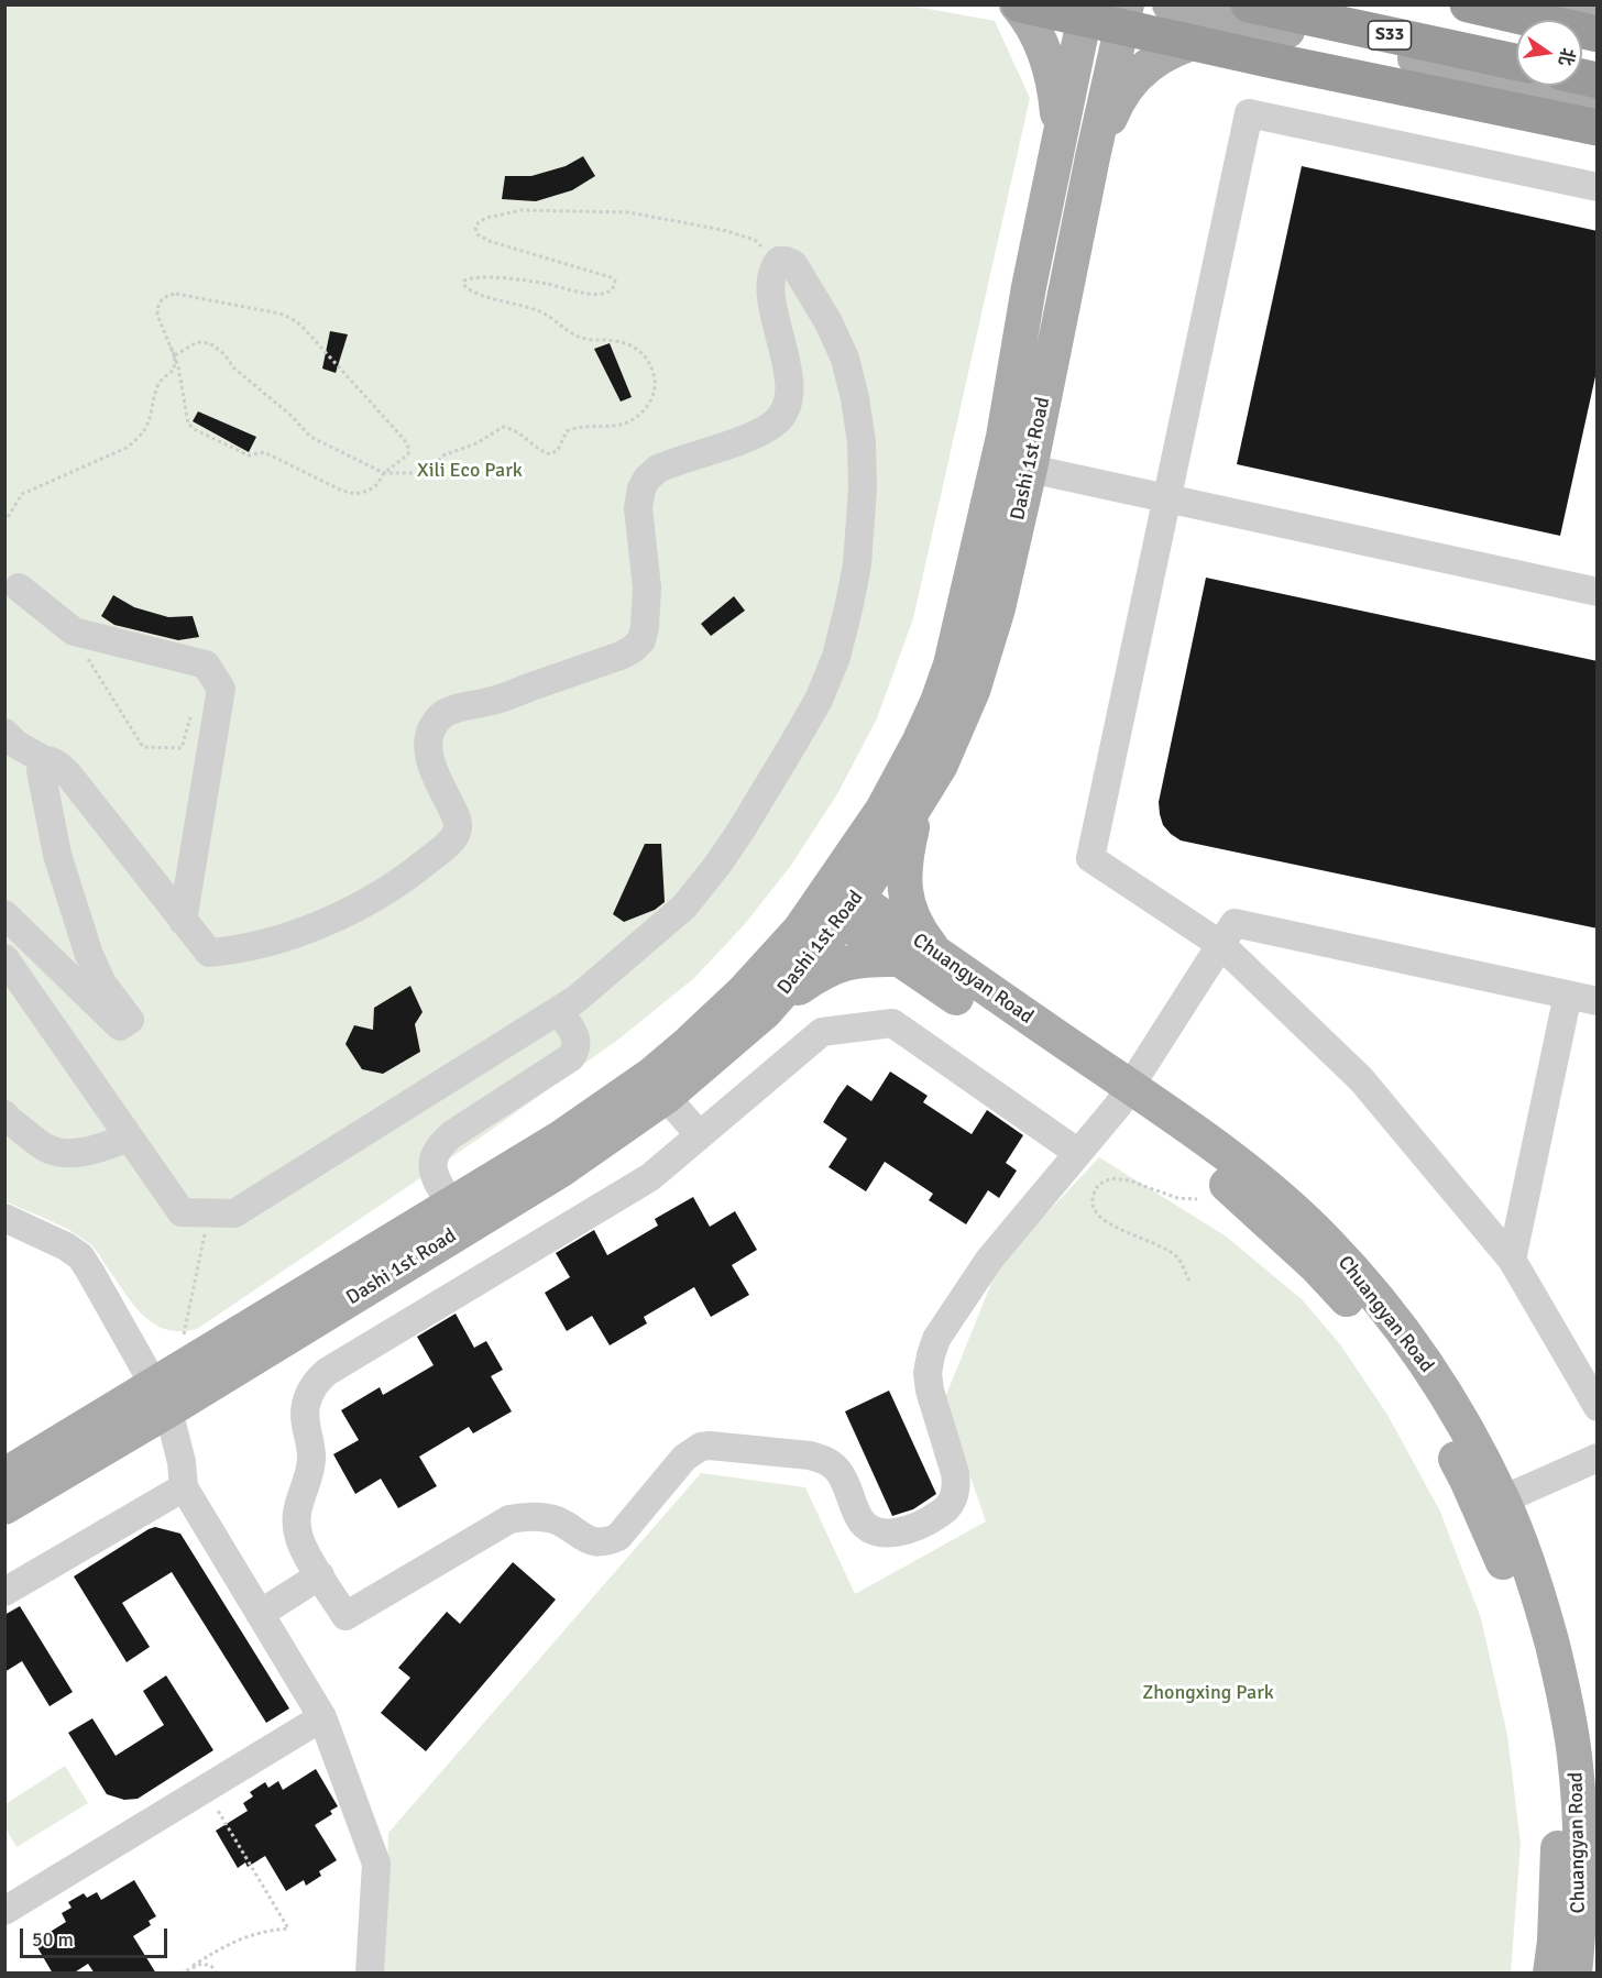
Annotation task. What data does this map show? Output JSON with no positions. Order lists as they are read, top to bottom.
{
  "streets": {
    "highway": ["S33"],
    "main road": ["Dashi 1st Road", "Chuangyan Road"]
  },
  "crossings": [
    ["Dashi 1st Road", "Chuangyan Road"]
  ],
  "parks": ["Xili Eco Park", "Zhongxing Park"],
  "scale_bar": "50 m",
  "north": "right"
}
